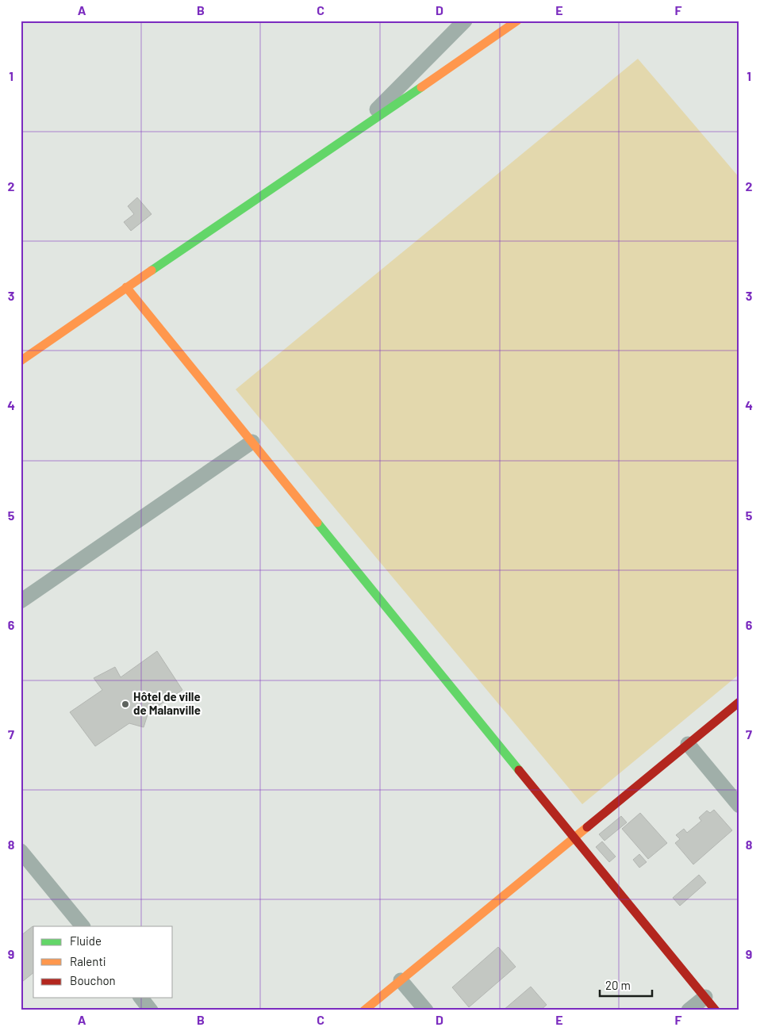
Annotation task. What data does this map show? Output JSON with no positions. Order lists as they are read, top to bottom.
{
  "places": ["Hôtel de ville de Malanville"],
  "legend": ["Fluide", "Ralenti", "Bouchon"],
  "scale_bar": "20 m",
  "grid": {
    "columns": [
      "A",
      "B",
      "C",
      "D",
      "E",
      "F"
    ],
    "rows": [
      "1",
      "2",
      "3",
      "4",
      "5",
      "6",
      "7",
      "8",
      "9"
    ]
  }
}
